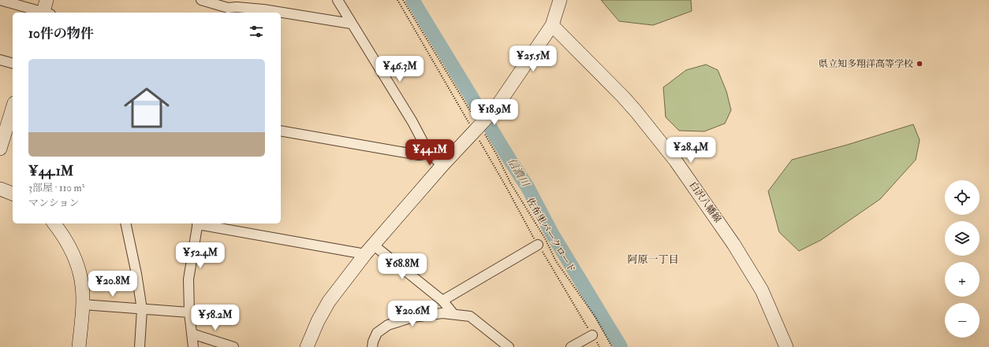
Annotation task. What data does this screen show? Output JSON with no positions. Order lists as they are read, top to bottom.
{
  "streets": {
    "street": ["白沢八幡線"],
    "path": ["佐布里パークロード"]
  },
  "districts": ["阿原一丁目"],
  "water": ["信濃川"],
  "places": ["県立知多翔洋高等学校"],
  "page": {
    "heading": "10件の物件",
    "price": [
      "¥25.5M",
      "¥46.3M",
      "¥18.9M",
      "¥28.4M",
      "¥44.1M",
      "¥52.4M",
      "¥68.8M",
      "¥20.8M",
      "¥20.6M",
      "¥58.2M"
    ],
    "list": [
      {
        "name": "¥44.1M",
        "note": "3部屋 · 110 m² · マンション"
      }
    ],
    "map_buttons": ["+", "−"]
  }
}
